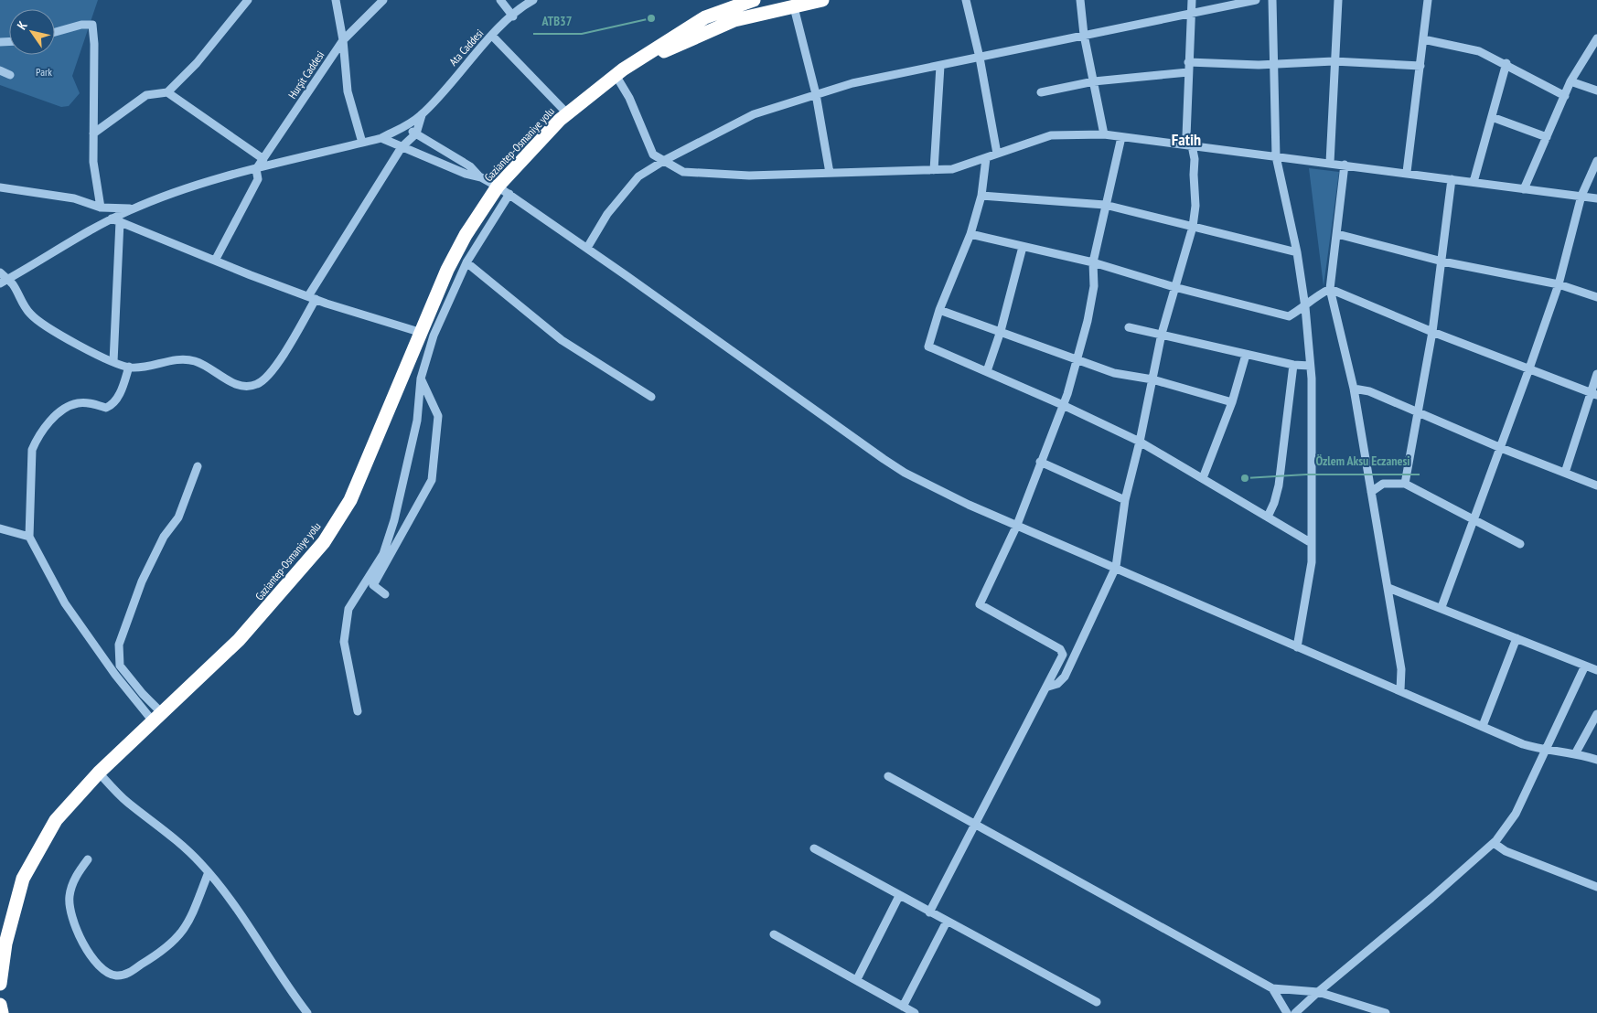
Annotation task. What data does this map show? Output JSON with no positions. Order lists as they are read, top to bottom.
{
  "streets": {
    "highway": ["Gaziantep-Osmaniye yolu"],
    "street": ["Ata Caddesi", "Hurşit Caddesi"]
  },
  "districts": ["Fatih"],
  "parks": ["Park"],
  "places": ["ATB37", "Özlem Aksu Eczanesi"],
  "north": "top left"
}
